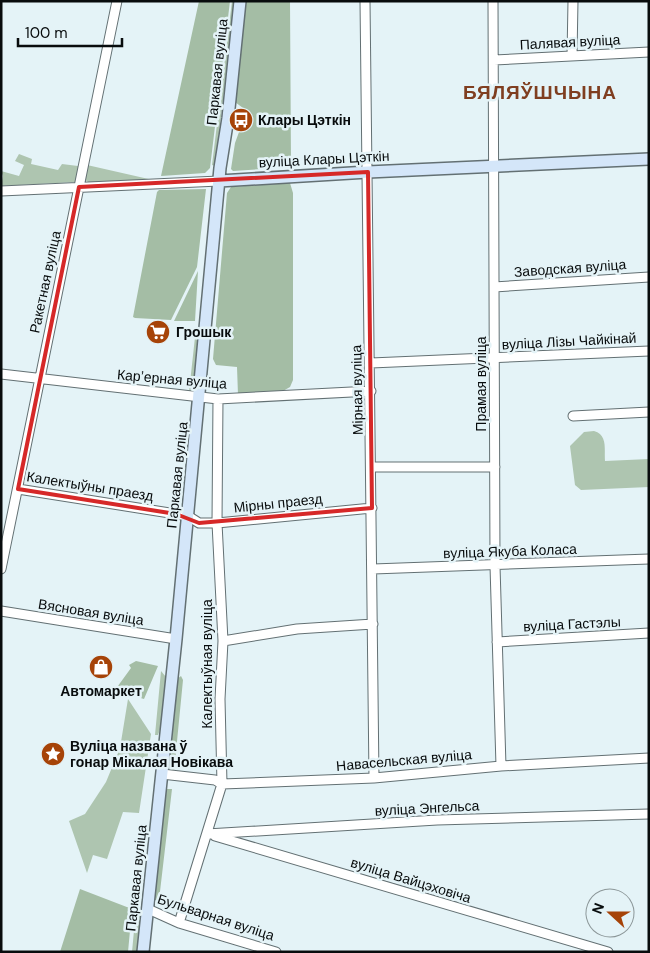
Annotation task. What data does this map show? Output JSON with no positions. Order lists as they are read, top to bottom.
{
  "streets": {
    "street": [
      "Палявая вуліца",
      "Паркавая вуліца",
      "вуліца Клары Цэткін",
      "Заводская вуліца",
      "Ракетная вуліца",
      "вуліца Лізы Чайкінай",
      "Карʼерная вуліца",
      "Прамая вуліца",
      "Мірная вуліца",
      "Калектыўны праезд",
      "Мірны праезд",
      "вуліца Якуба Коласа",
      "Вясновая вуліца",
      "вуліца Гастэлы",
      "Калектыўная вуліца",
      "Навасельская вуліца",
      "вуліца Энгельса",
      "вуліца Вайцэховіча",
      "Бульварная вуліца"
    ]
  },
  "crossings": [
    ["Палявая вуліца", "Прамая вуліца"],
    ["Паркавая вуліца", "вуліца Клары Цэткін"],
    ["Паркавая вуліца", "Карʼерная вуліца"],
    ["Паркавая вуліца", "Калектыўны праезд"],
    ["Паркавая вуліца", "Мірны праезд"],
    ["Паркавая вуліца", "Вясновая вуліца"],
    ["Паркавая вуліца", "Навасельская вуліца"],
    ["Паркавая вуліца", "Бульварная вуліца"],
    ["вуліца Клары Цэткін", "Ракетная вуліца"],
    ["вуліца Клары Цэткін", "Прамая вуліца"],
    ["вуліца Клары Цэткін", "Мірная вуліца"],
    ["Заводская вуліца", "Прамая вуліца"],
    ["Ракетная вуліца", "Карʼерная вуліца"],
    ["Ракетная вуліца", "Калектыўны праезд"],
    ["вуліца Лізы Чайкінай", "Прамая вуліца"],
    ["вуліца Лізы Чайкінай", "Мірная вуліца"],
    ["Карʼерная вуліца", "Мірная вуліца"],
    ["Карʼерная вуліца", "Калектыўная вуліца"],
    ["Прамая вуліца", "вуліца Якуба Коласа"],
    ["Прамая вуліца", "вуліца Гастэлы"],
    ["Прамая вуліца", "Навасельская вуліца"],
    ["Мірная вуліца", "Мірны праезд"],
    ["Мірная вуліца", "вуліца Якуба Коласа"],
    ["Мірная вуліца", "Навасельская вуліца"],
    ["Калектыўны праезд", "Мірны праезд"],
    ["Мірны праезд", "Калектыўная вуліца"],
    ["Калектыўная вуліца", "Навасельская вуліца"],
    ["Калектыўная вуліца", "вуліца Энгельса"],
    ["Калектыўная вуліца", "вуліца Вайцэховіча"],
    ["Калектыўная вуліца", "Бульварная вуліца"],
    ["вуліца Энгельса", "вуліца Вайцэховіча"]
  ],
  "districts": ["БЯЛЯЎШЧЫНА"],
  "places": {
    "bus stop": ["Клары Цэткін"],
    "supermarket": ["Грошык"],
    "shop": ["Автомаркет"],
    "place": ["Вуліца названа ў гонар Мікалая Новікава"]
  },
  "scale_bar": "100 m",
  "north": "left"
}
